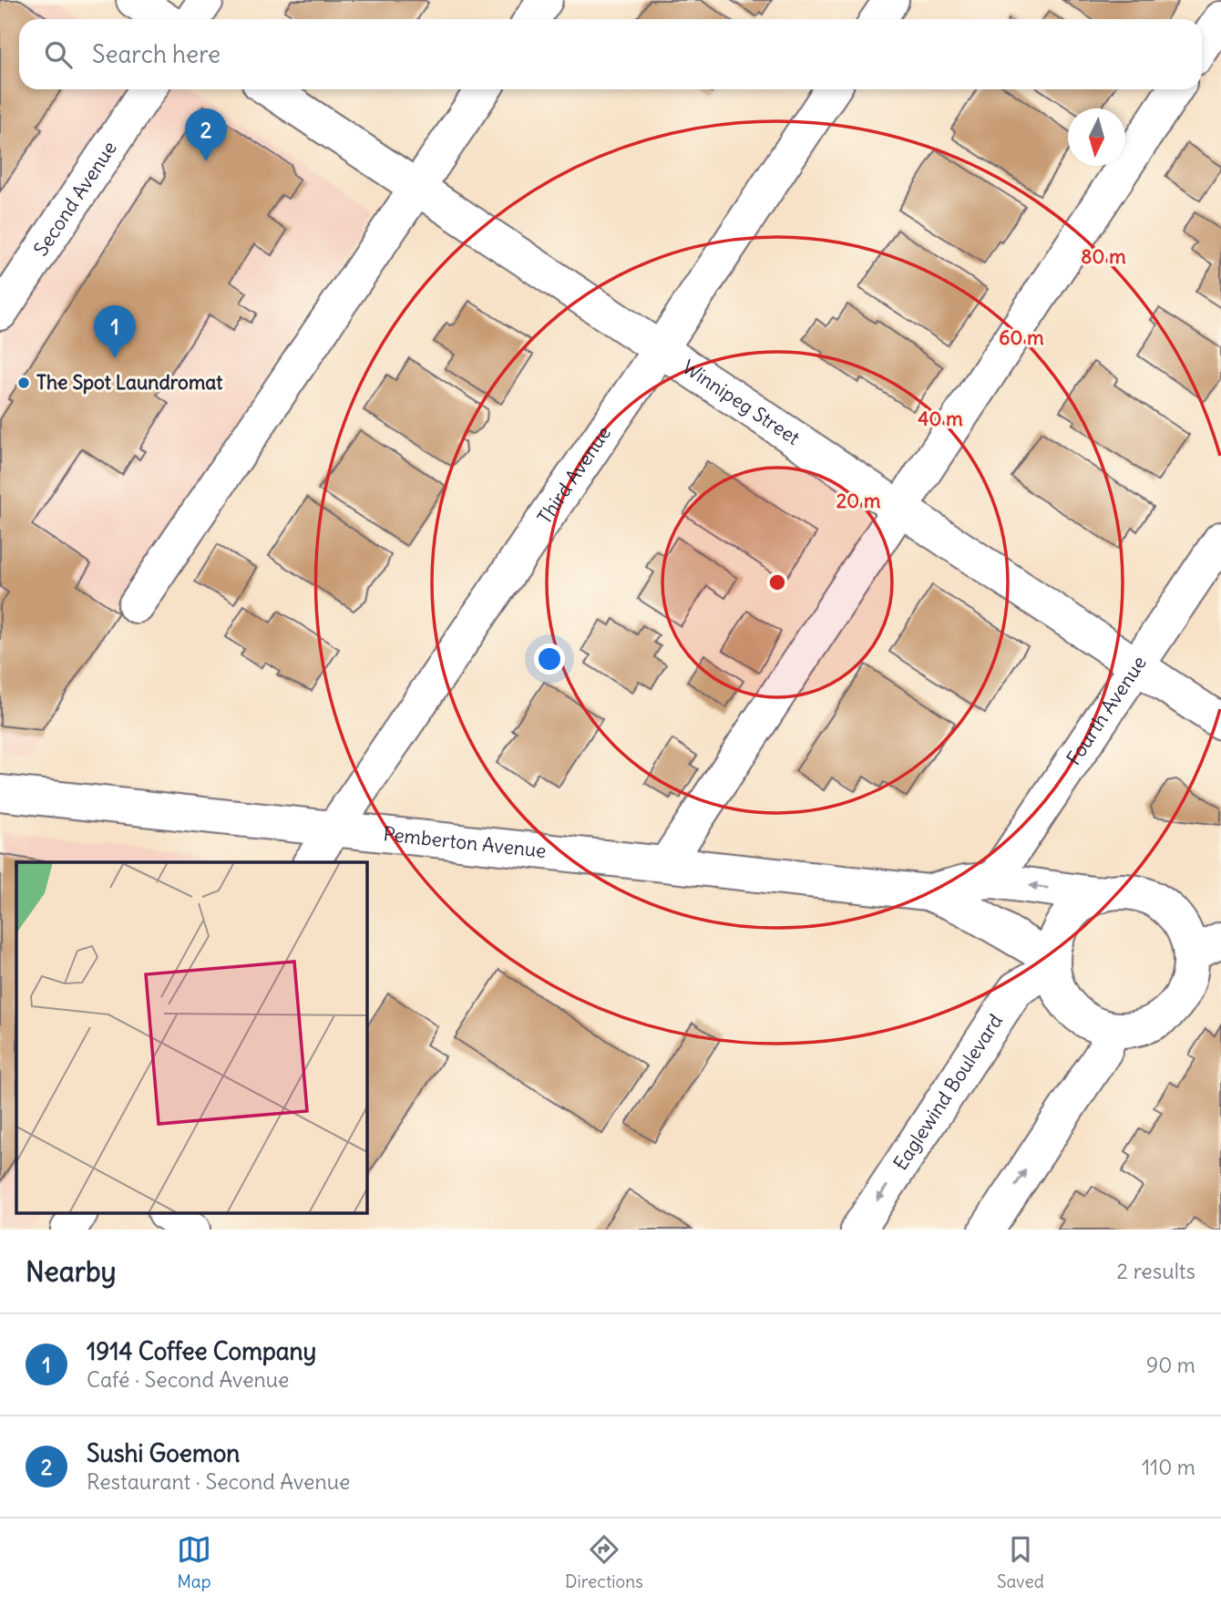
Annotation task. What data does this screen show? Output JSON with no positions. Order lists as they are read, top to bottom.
{
  "streets": {
    "street": [
      "Second Avenue",
      "Winnipeg Street",
      "Third Avenue",
      "Fourth Avenue",
      "Pemberton Avenue",
      "Eaglewind Boulevard"
    ]
  },
  "crossings": [
    ["Winnipeg Street", "Third Avenue"],
    ["Winnipeg Street", "Fourth Avenue"],
    ["Third Avenue", "Pemberton Avenue"],
    ["Fourth Avenue", "Pemberton Avenue"],
    ["Pemberton Avenue", "Eaglewind Boulevard"]
  ],
  "places": ["The Spot Laundromat"],
  "north": "bottom",
  "page": {
    "search": "Search here",
    "pins": ["2", "1"],
    "heading": ["Nearby", "2 results"],
    "list": [
      {
        "mark": "1",
        "name": "1914 Coffee Company",
        "note": "Café · Second Avenue",
        "value": "90 m"
      },
      {
        "mark": "2",
        "name": "Sushi Goemon",
        "note": "Restaurant · Second Avenue",
        "value": "110 m"
      }
    ],
    "nav": ["Map", "Directions", "Saved"]
  },
  "rings": [
    "80 m",
    "60 m",
    "40 m",
    "20 m"
  ]
}
